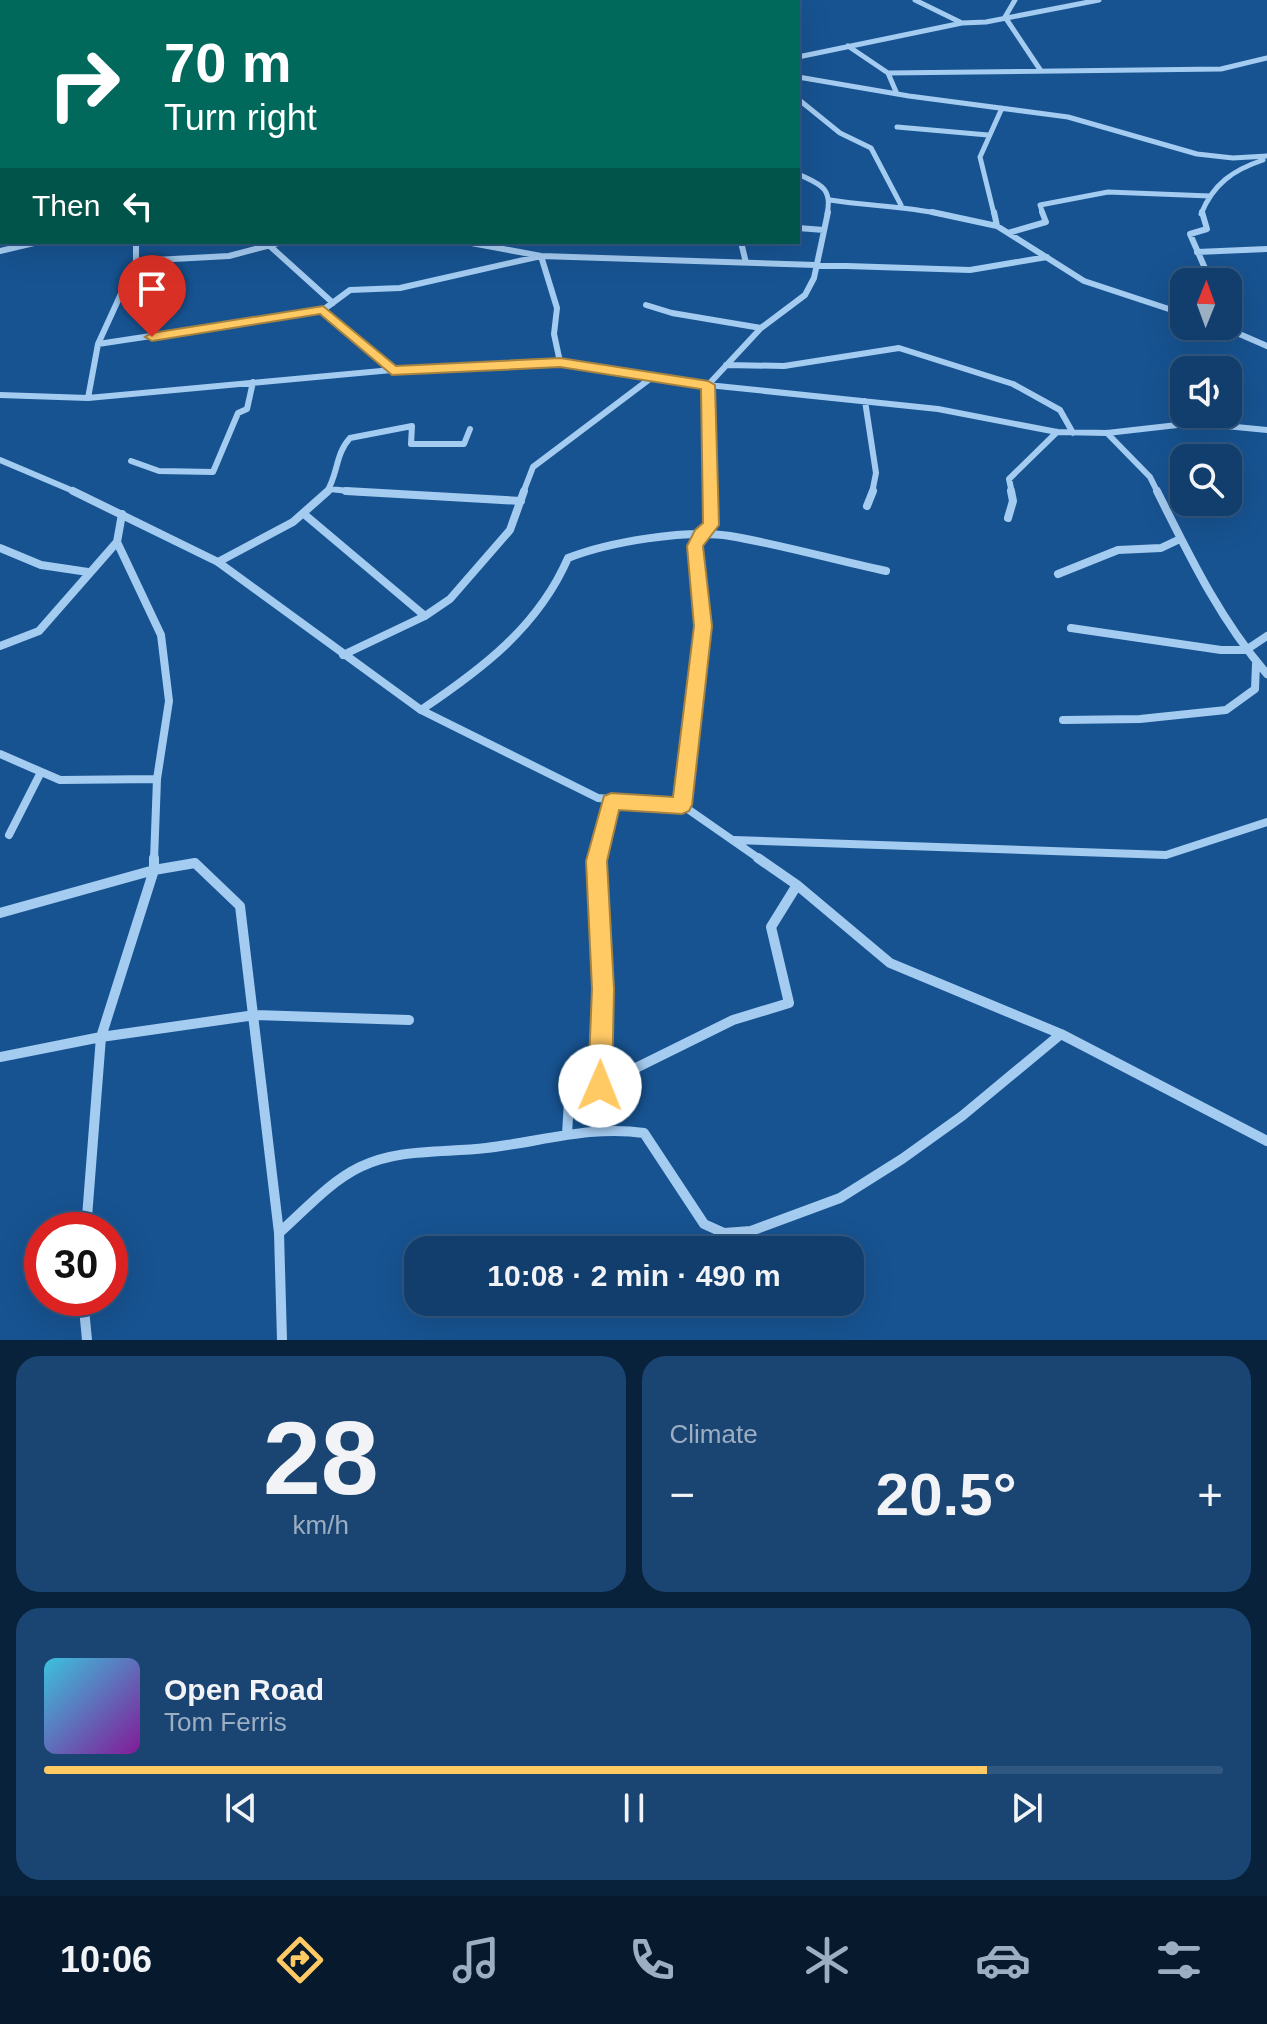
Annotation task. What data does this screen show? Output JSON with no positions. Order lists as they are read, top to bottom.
{
  "north": "top",
  "page": {
    "turn": ["70 m", "Turn right"],
    "then": "Then",
    "limit": "30",
    "trip": "10:08 · 2 min · 490 m",
    "tile": [
      ["28", "km/h"],
      "Climate"
    ],
    "heat": ["−", "20.5°", "+"],
    "song": ["Open Road", "Tom Ferris"],
    "tabs": "10:06"
  }
}
